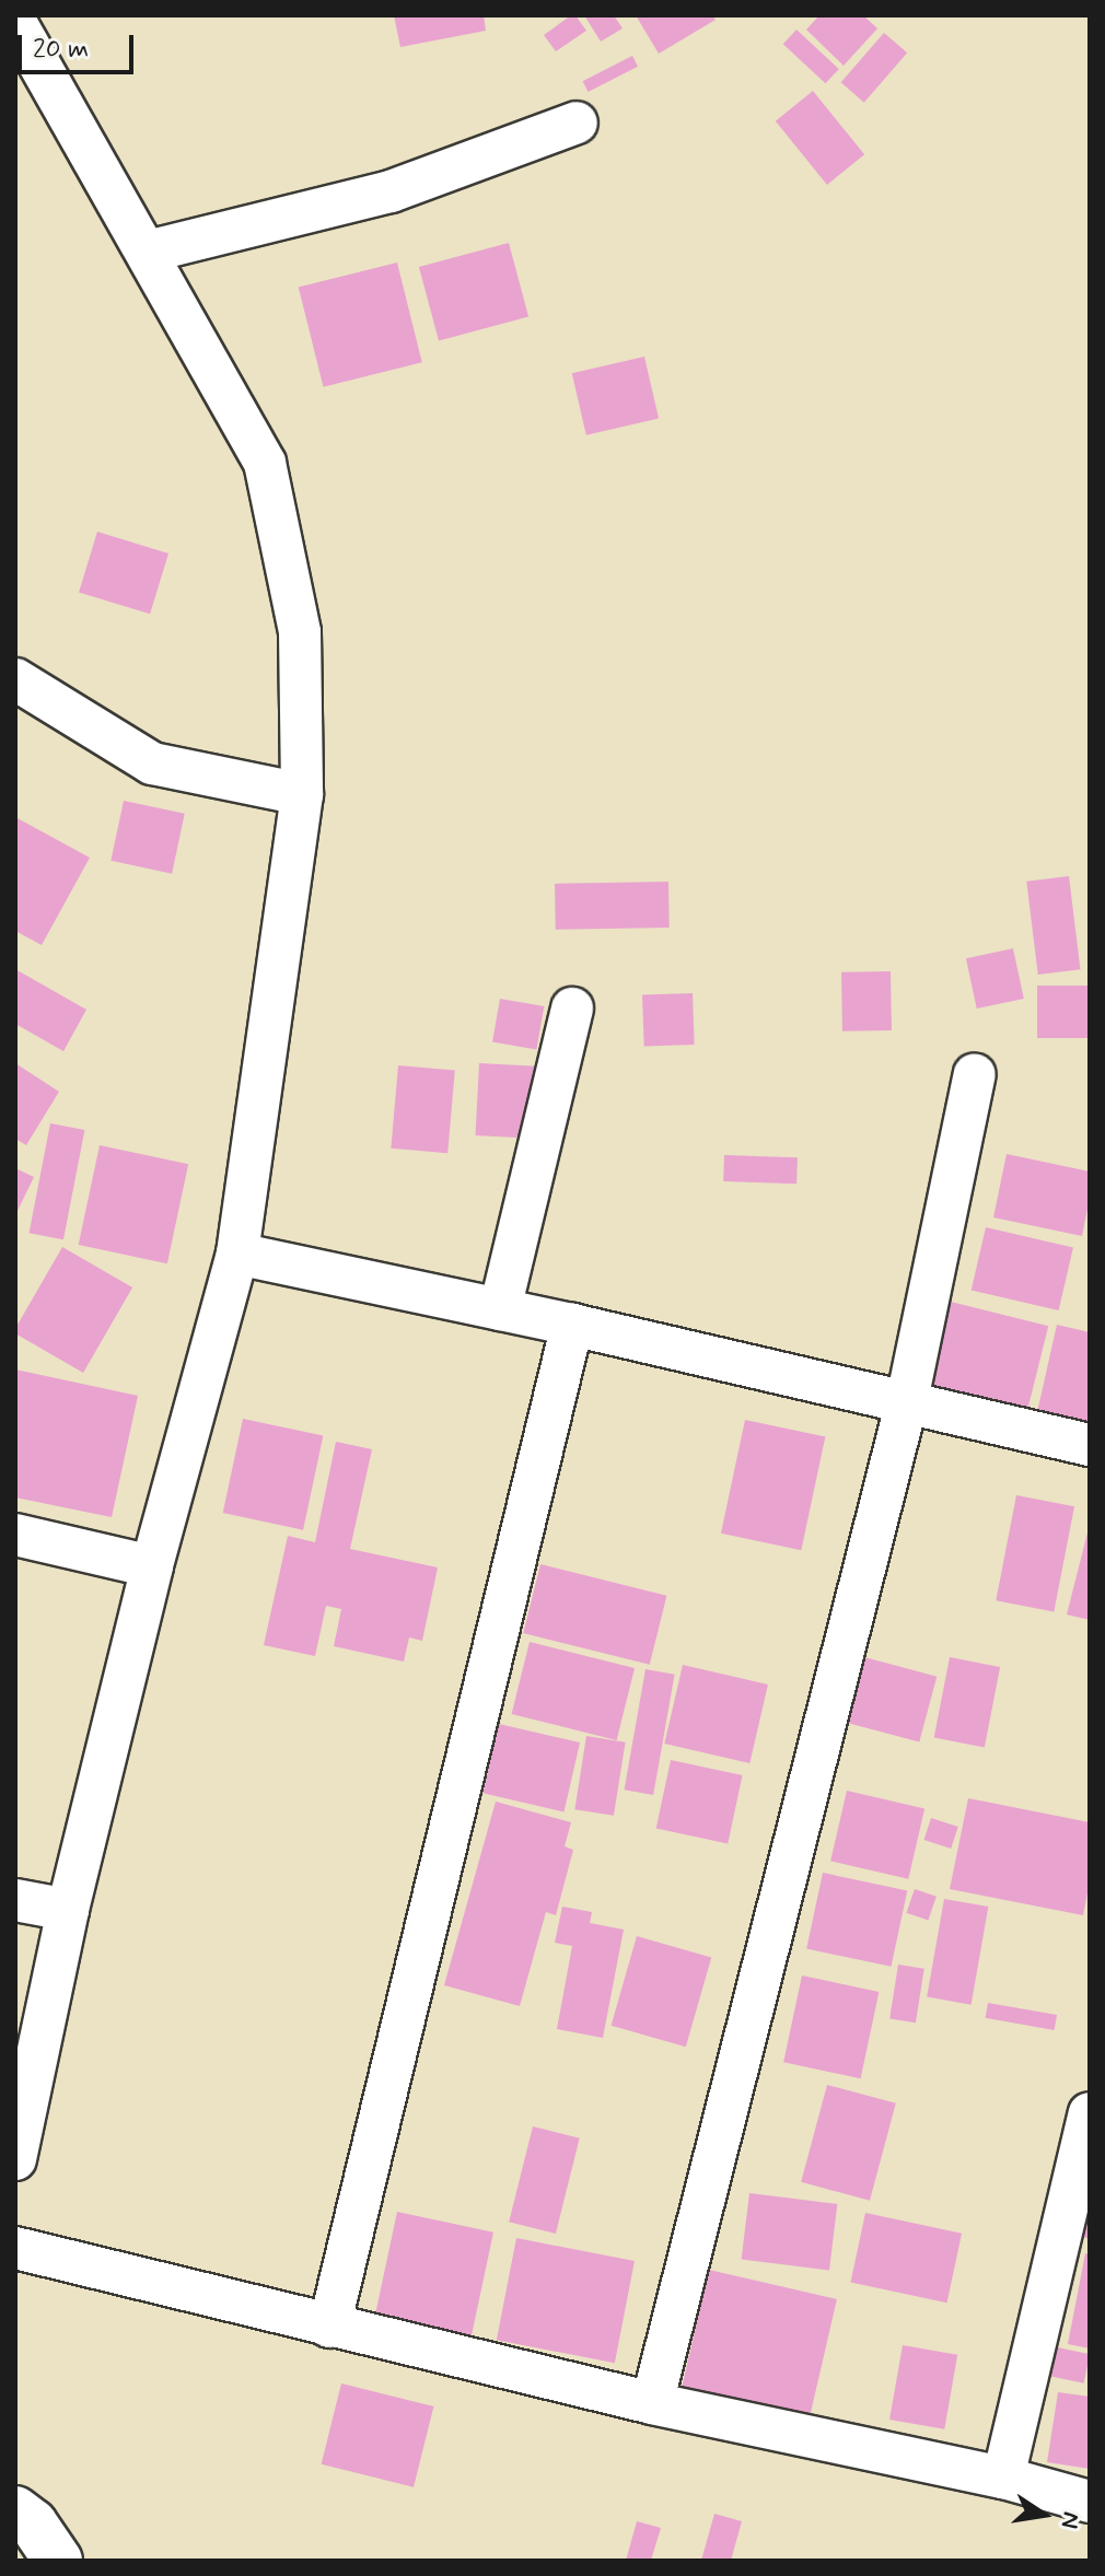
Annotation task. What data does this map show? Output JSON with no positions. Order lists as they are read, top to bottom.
{
  "scale_bar": "20 m",
  "north": "right"
}
